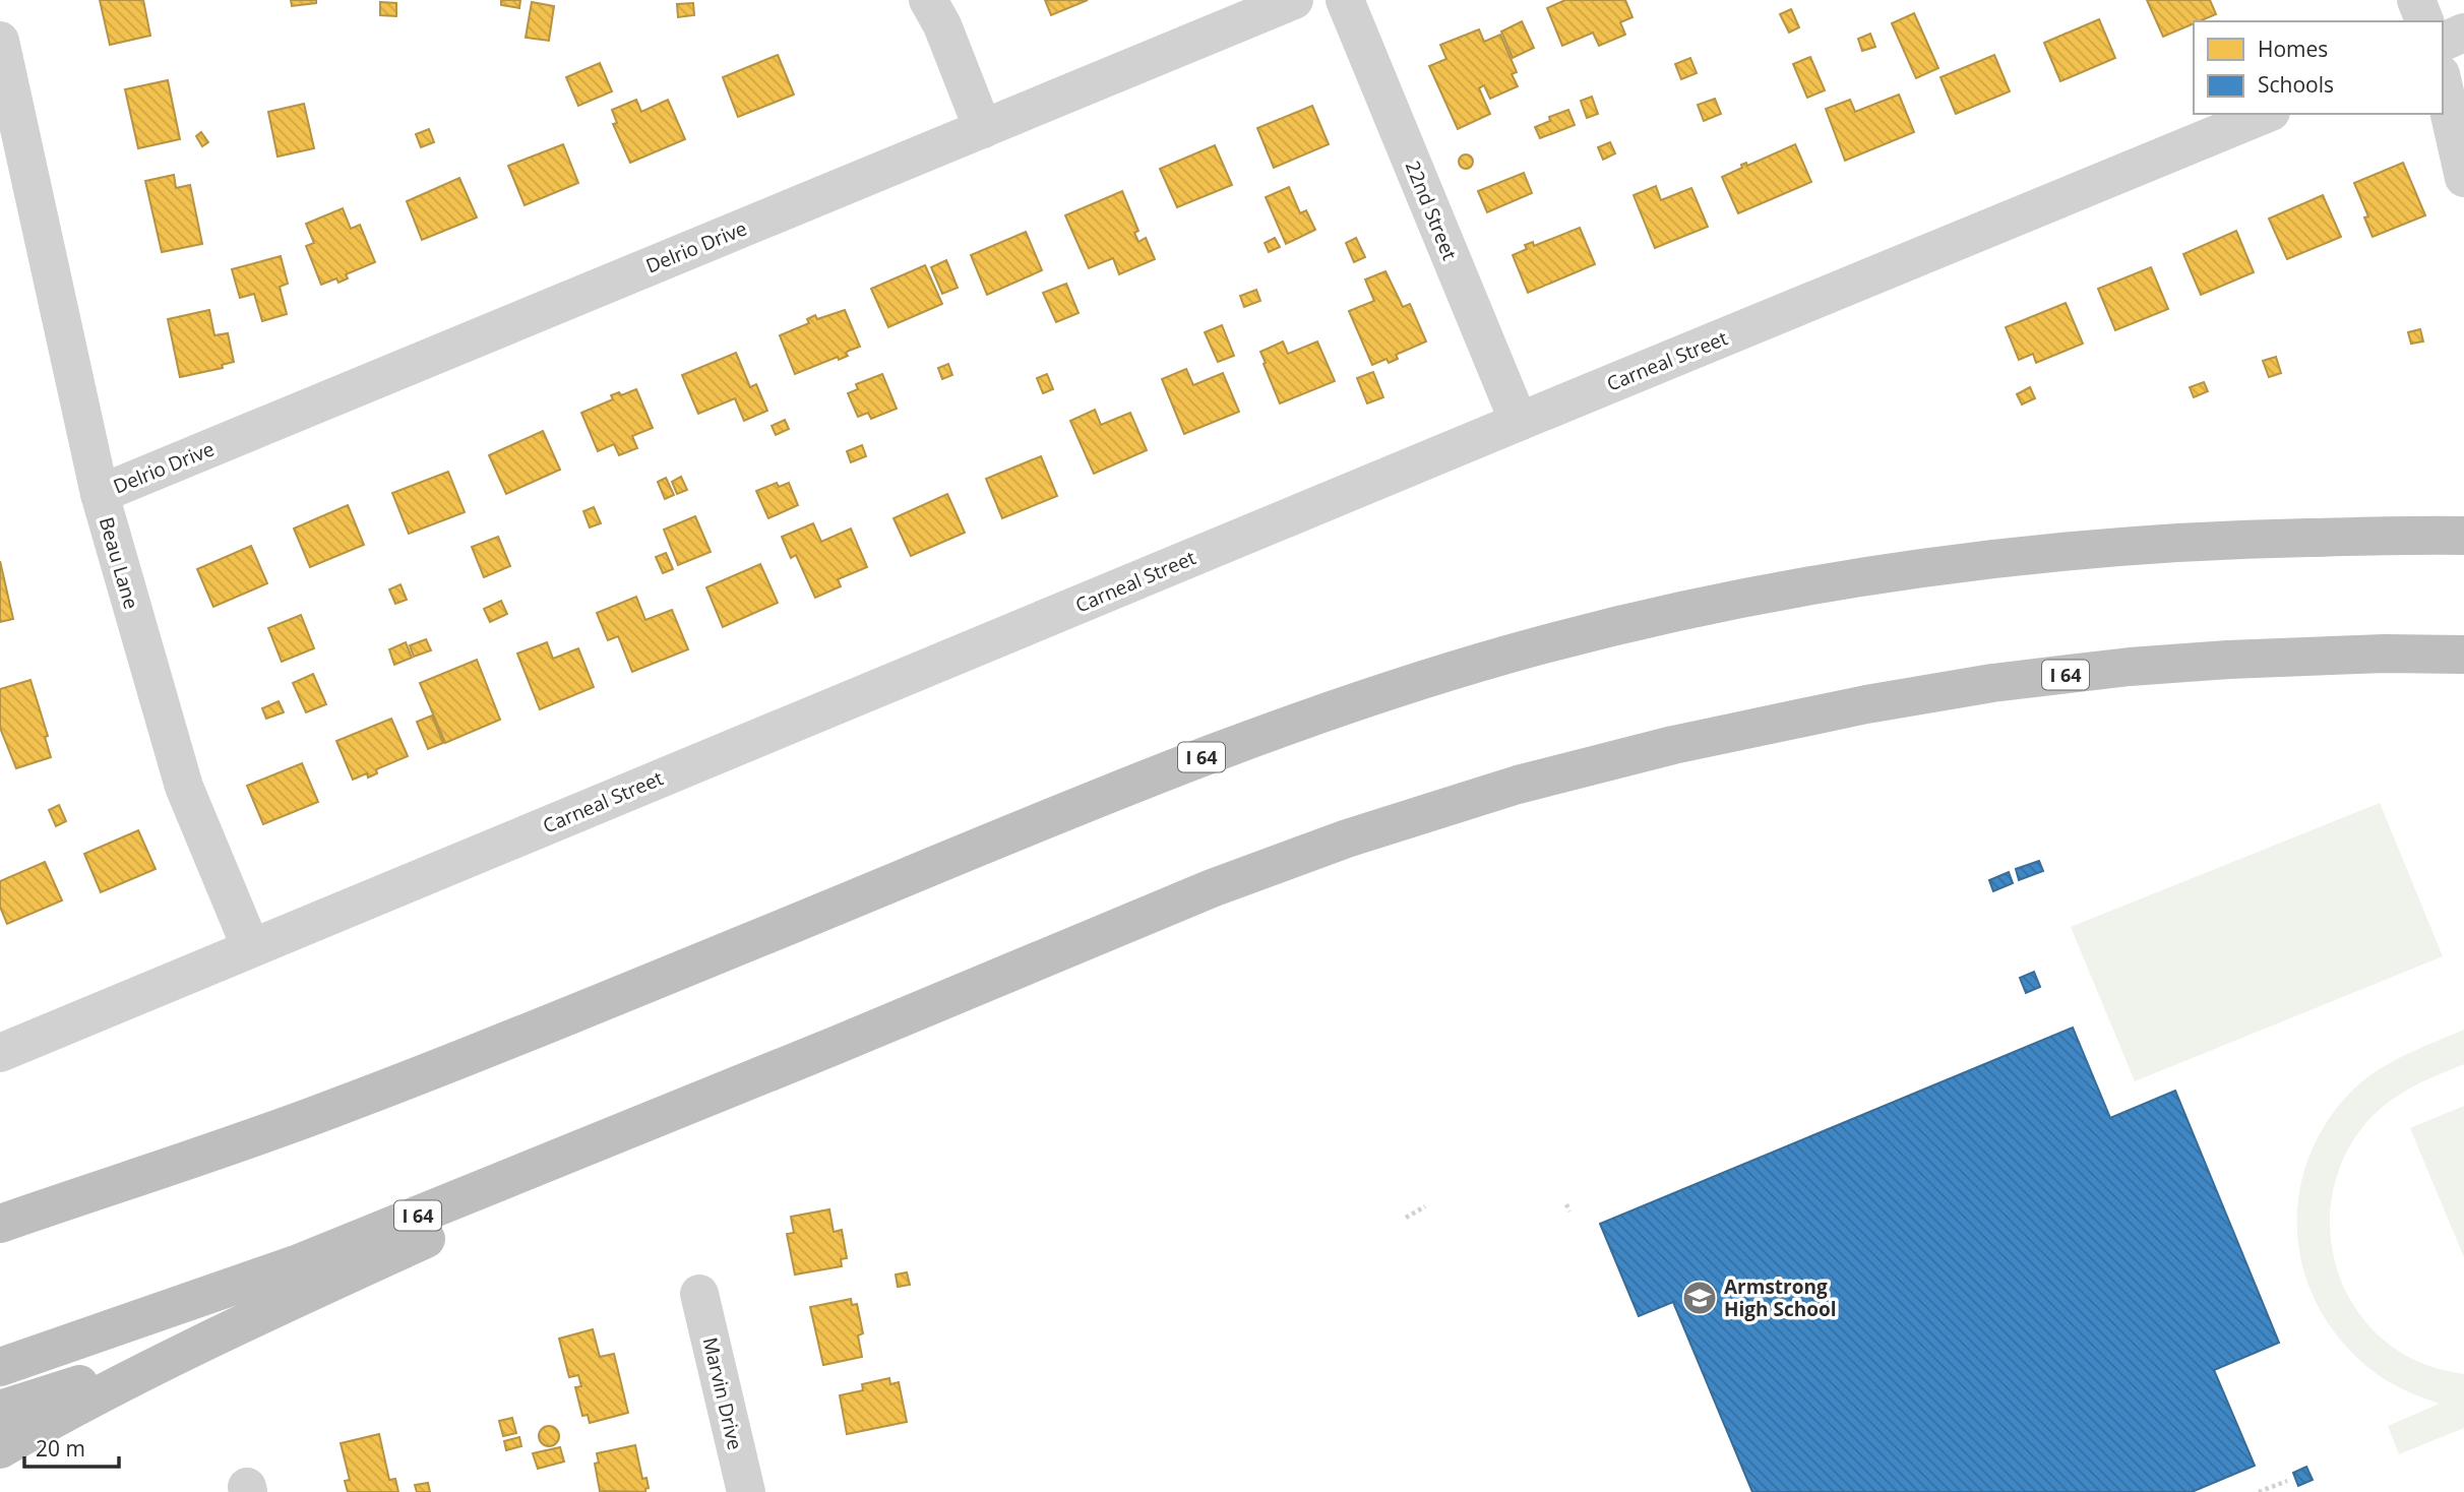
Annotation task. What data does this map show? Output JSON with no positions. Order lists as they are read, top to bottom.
{
  "streets": {
    "highway": ["I 64"],
    "street": [
      "22nd Street",
      "Delrio Drive",
      "Carneal Street",
      "Beau Lane",
      "Marvin Drive"
    ]
  },
  "crossings": [
    ["22nd Street", "Carneal Street"],
    ["Delrio Drive", "Beau Lane"],
    ["Carneal Street", "Beau Lane"]
  ],
  "places": {
    "school or university": ["Armstrong High School"]
  },
  "legend": ["Homes", "Schools"],
  "scale_bar": "20 m"
}
